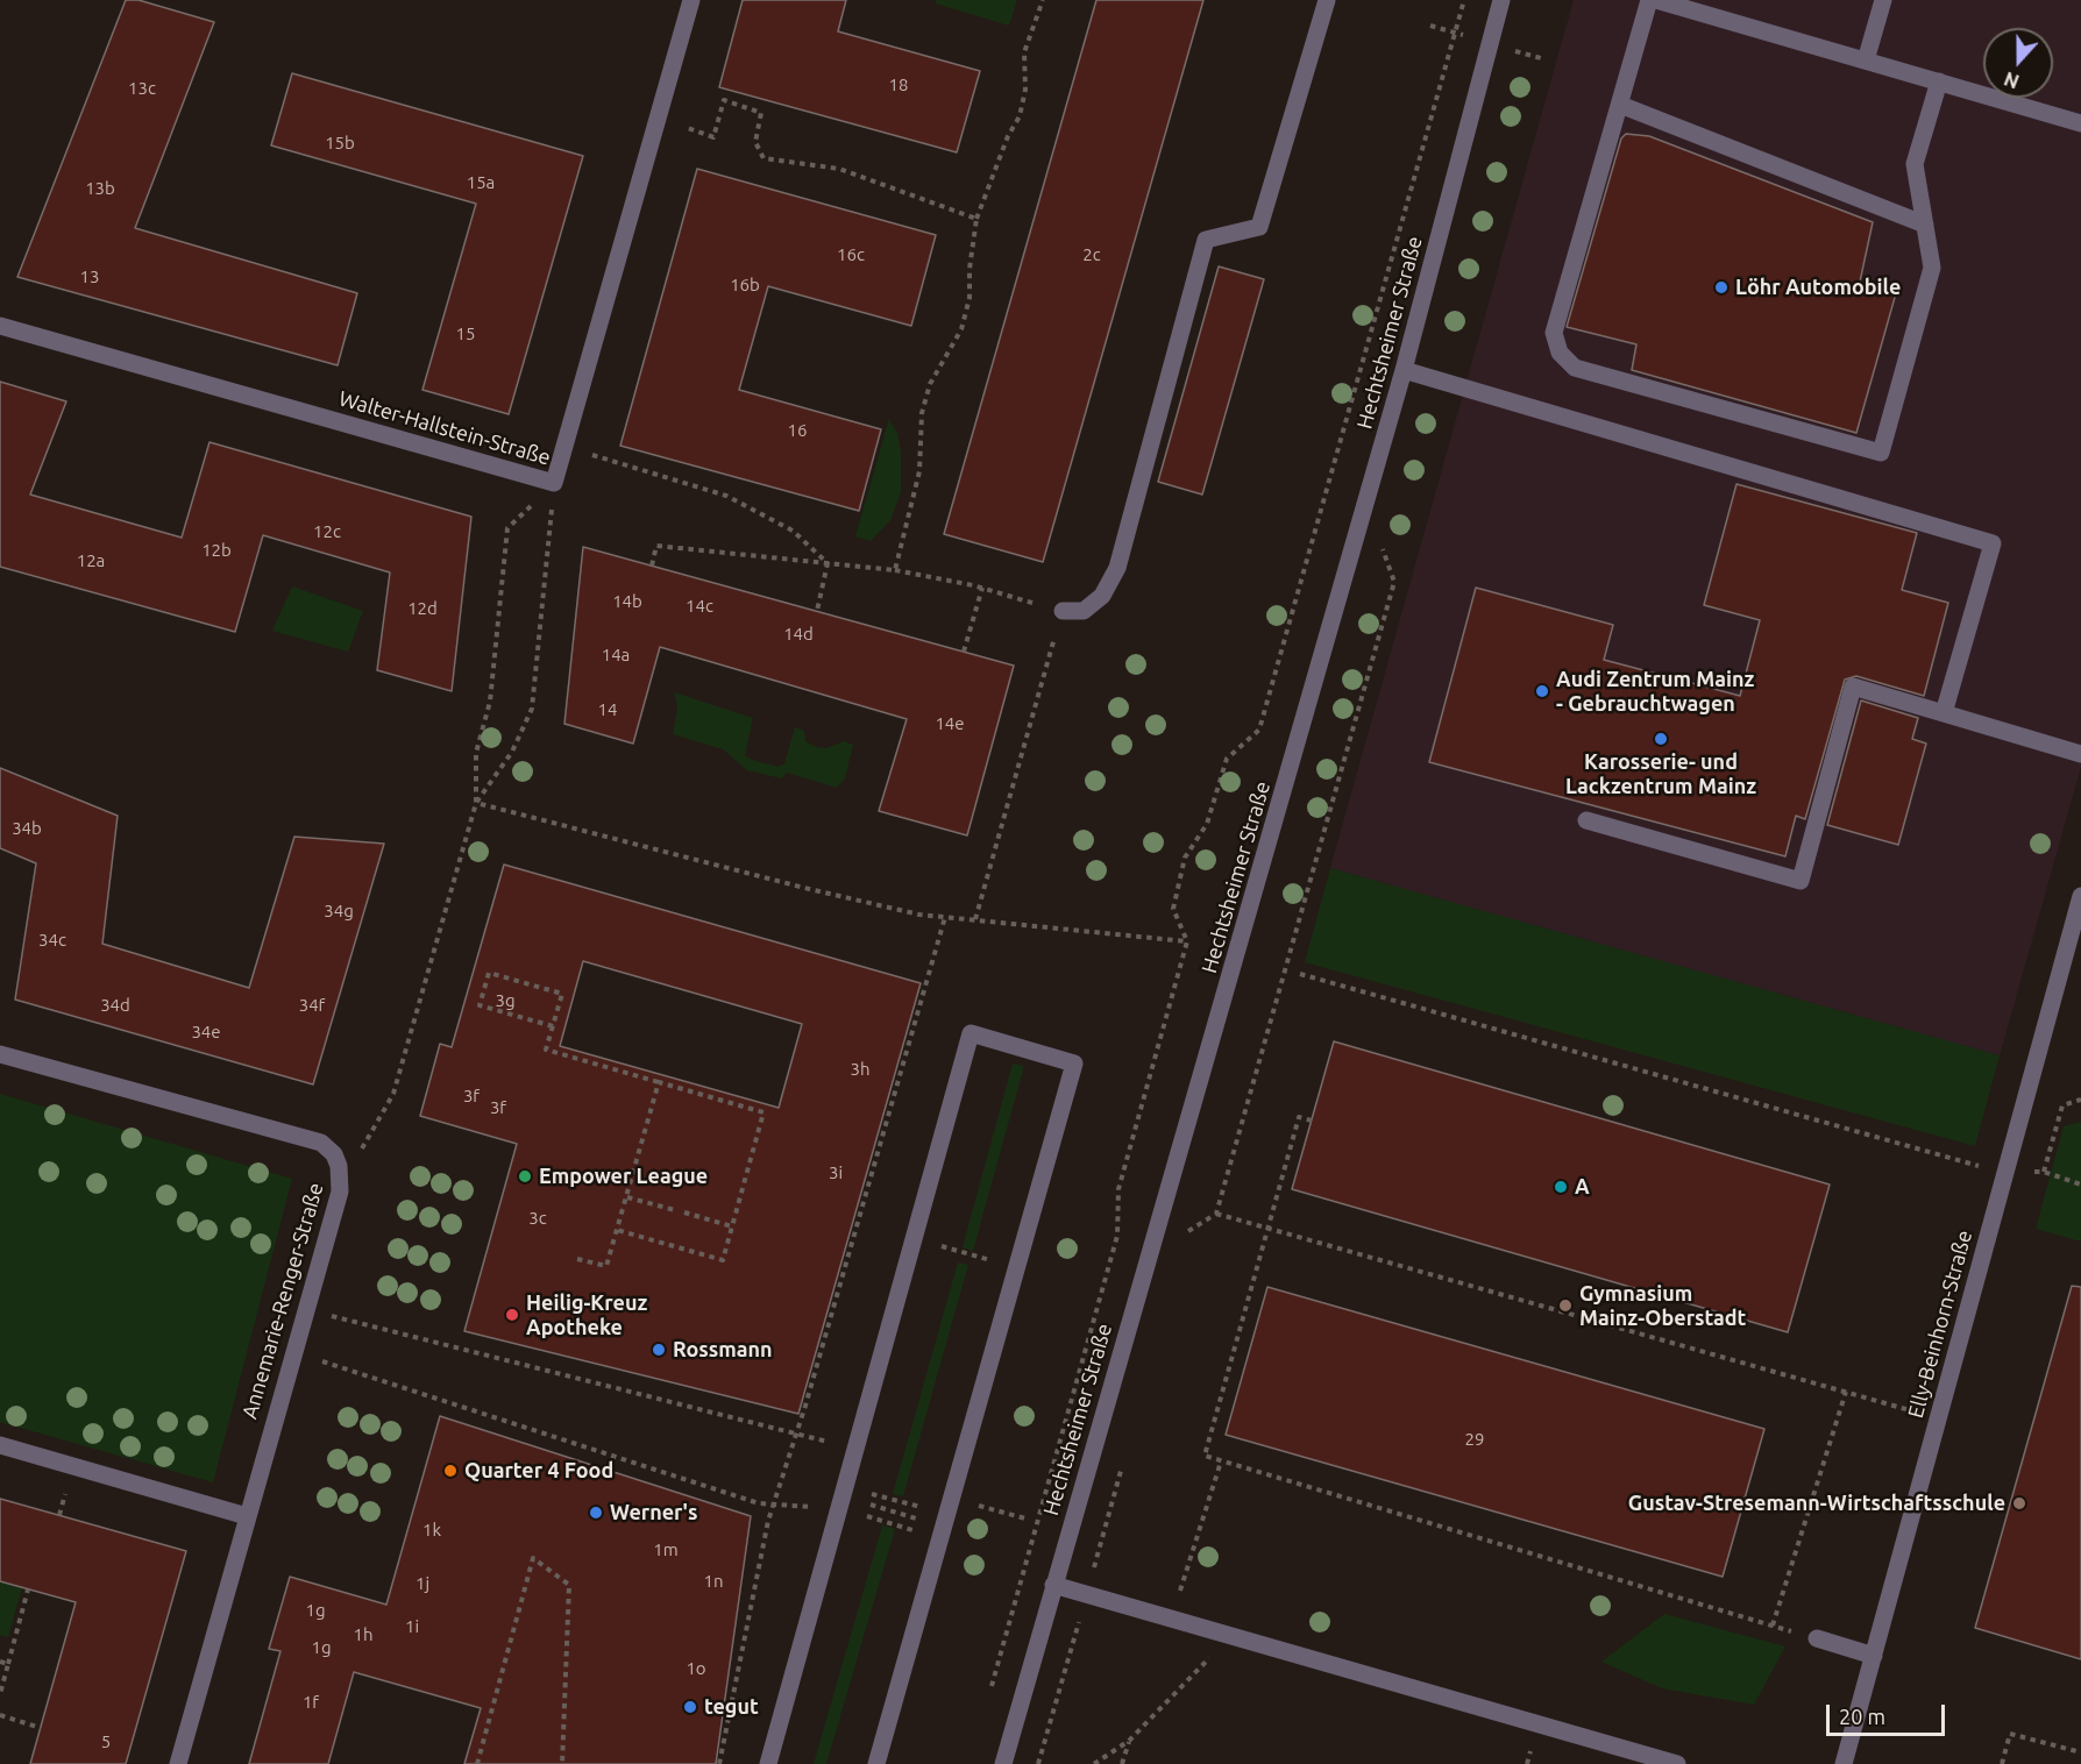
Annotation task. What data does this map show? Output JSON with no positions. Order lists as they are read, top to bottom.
{
  "streets": {
    "street": [
      "Hechtsheimer Straße",
      "Walter-Hallstein-Straße",
      "Annemarie-Renger-Straße",
      "Elly-Beinhorn-Straße"
    ]
  },
  "places": [
    "Löhr Automobile",
    "Audi Zentrum Mainz - Gebrauchtwagen",
    "Karosserie- und Lackzentrum Mainz",
    "Empower League",
    "A",
    "Gymnasium Mainz-Oberstadt",
    "Heilig-Kreuz Apotheke",
    "Rossmann",
    "Quarter 4 Food",
    "Gustav-Stresemann-Wirtschaftsschule",
    "Werner's",
    "tegut"
  ],
  "house_numbers": [
    "18",
    "13c",
    "15b",
    "15a",
    "13b",
    "16c",
    "2c",
    "13",
    "16b",
    "15",
    "16",
    "12c",
    "12b",
    "12a",
    "14b",
    "14c",
    "12d",
    "14d",
    "14a",
    "14",
    "14e",
    "34b",
    "34g",
    "34c",
    "3g",
    "34d",
    "34f",
    "34e",
    "3h",
    "3f",
    "3f",
    "3i",
    "3c",
    "29",
    "1k",
    "1m",
    "1n",
    "1j",
    "1g",
    "1i",
    "1h",
    "1g",
    "1o",
    "1f",
    "5"
  ],
  "scale_bar": "20 m",
  "north": "bottom"
}
